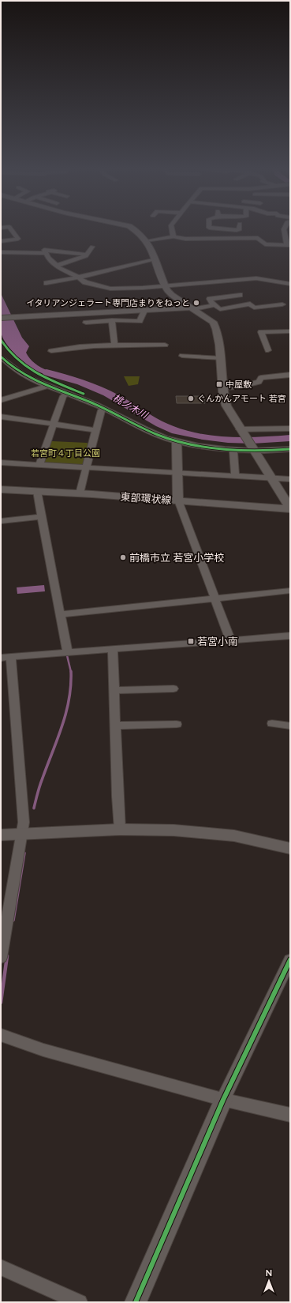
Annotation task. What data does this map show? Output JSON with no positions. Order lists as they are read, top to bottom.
{
  "streets": {
    "main road": ["東部環状線"]
  },
  "water": ["桃ノ木川"],
  "parks": ["若宮町４丁目公園"],
  "places": {
    "other": ["イタリアンジェラート専門店まりをねっと", "ぐんかんアモート 若宮", "前橋市立 若宮小学校"],
    "transit": ["中屋敷", "若宮小南"]
  },
  "north": "top"
}
